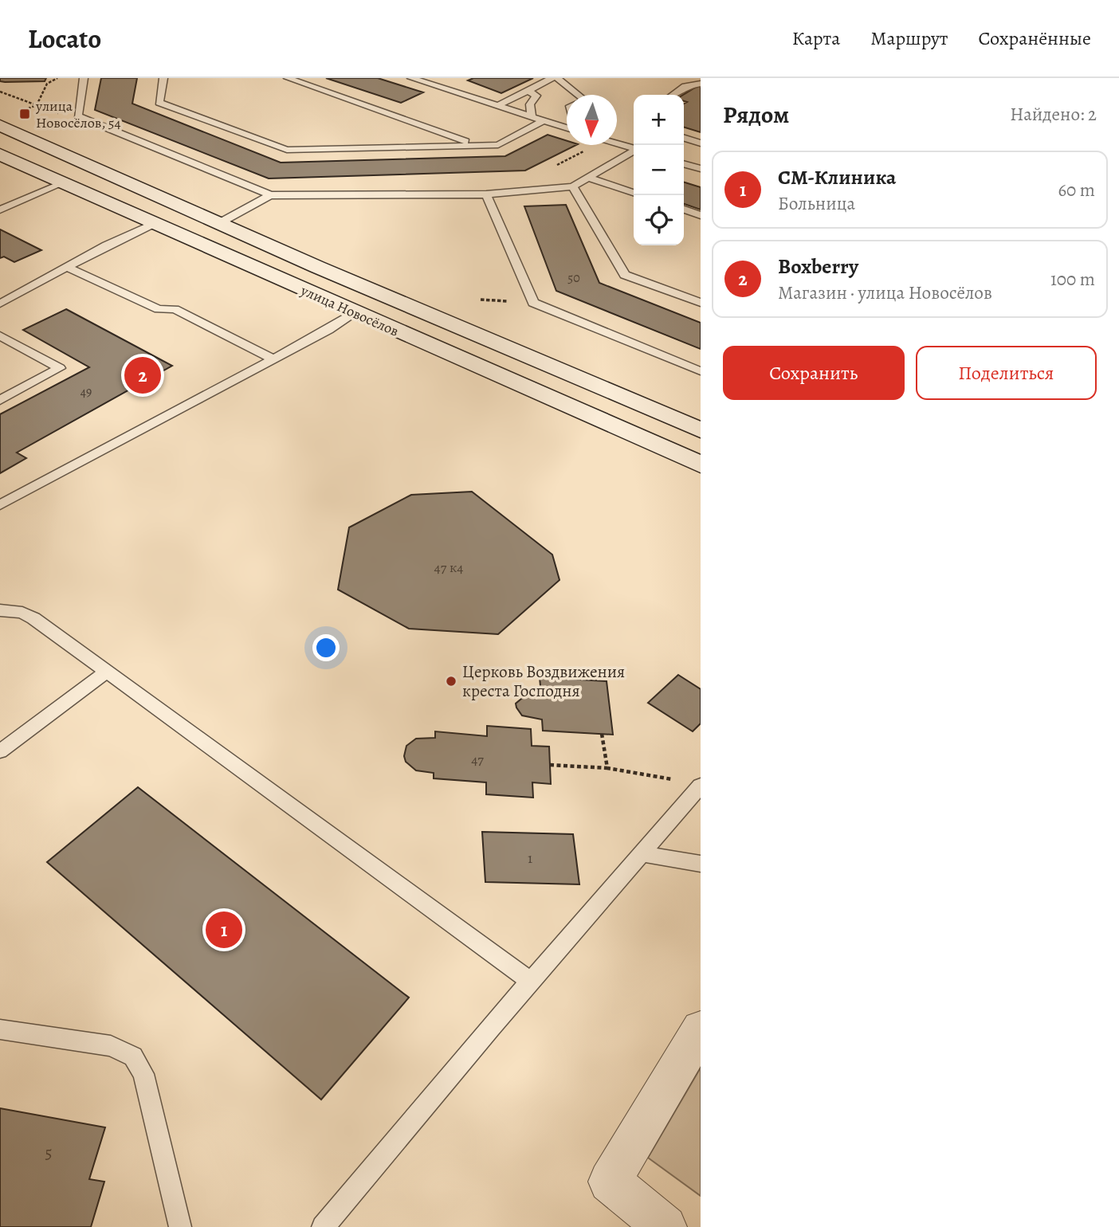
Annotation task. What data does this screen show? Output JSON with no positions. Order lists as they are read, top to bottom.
{
  "streets": {
    "main road": ["улица Новосёлов"]
  },
  "places": {
    "transit": ["улица Новосёлов, 54"],
    "other": ["Церковь Воздвижения креста Господня"]
  },
  "house_numbers": [
    "50",
    "49",
    "47 к4",
    "47",
    "1",
    "5"
  ],
  "north": "bottom",
  "page": {
    "header": "Locato",
    "nav": ["Карта", "Маршрут", "Сохранённые"],
    "heading": ["Рядом", "Найдено: 2"],
    "map_buttons": ["+", "−"],
    "list": [
      {
        "mark": "1",
        "name": "СМ-Клиника",
        "note": "Больница",
        "value": "60 m"
      },
      {
        "mark": "2",
        "name": "Boxberry",
        "note": "Магазин · улица Новосёлов",
        "value": "100 m"
      }
    ],
    "buttons": ["Сохранить", "Поделиться"],
    "pins": ["2", "1"]
  }
}
